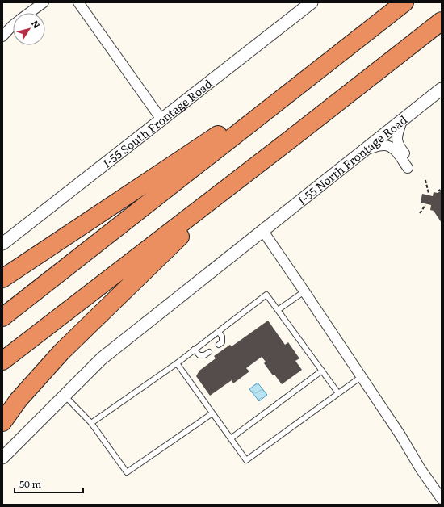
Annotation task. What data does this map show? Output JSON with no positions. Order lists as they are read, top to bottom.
{
  "streets": {
    "street": ["I-55 South Frontage Road", "I-55 North Frontage Road"]
  },
  "scale_bar": "50 m",
  "north": "top right"
}
